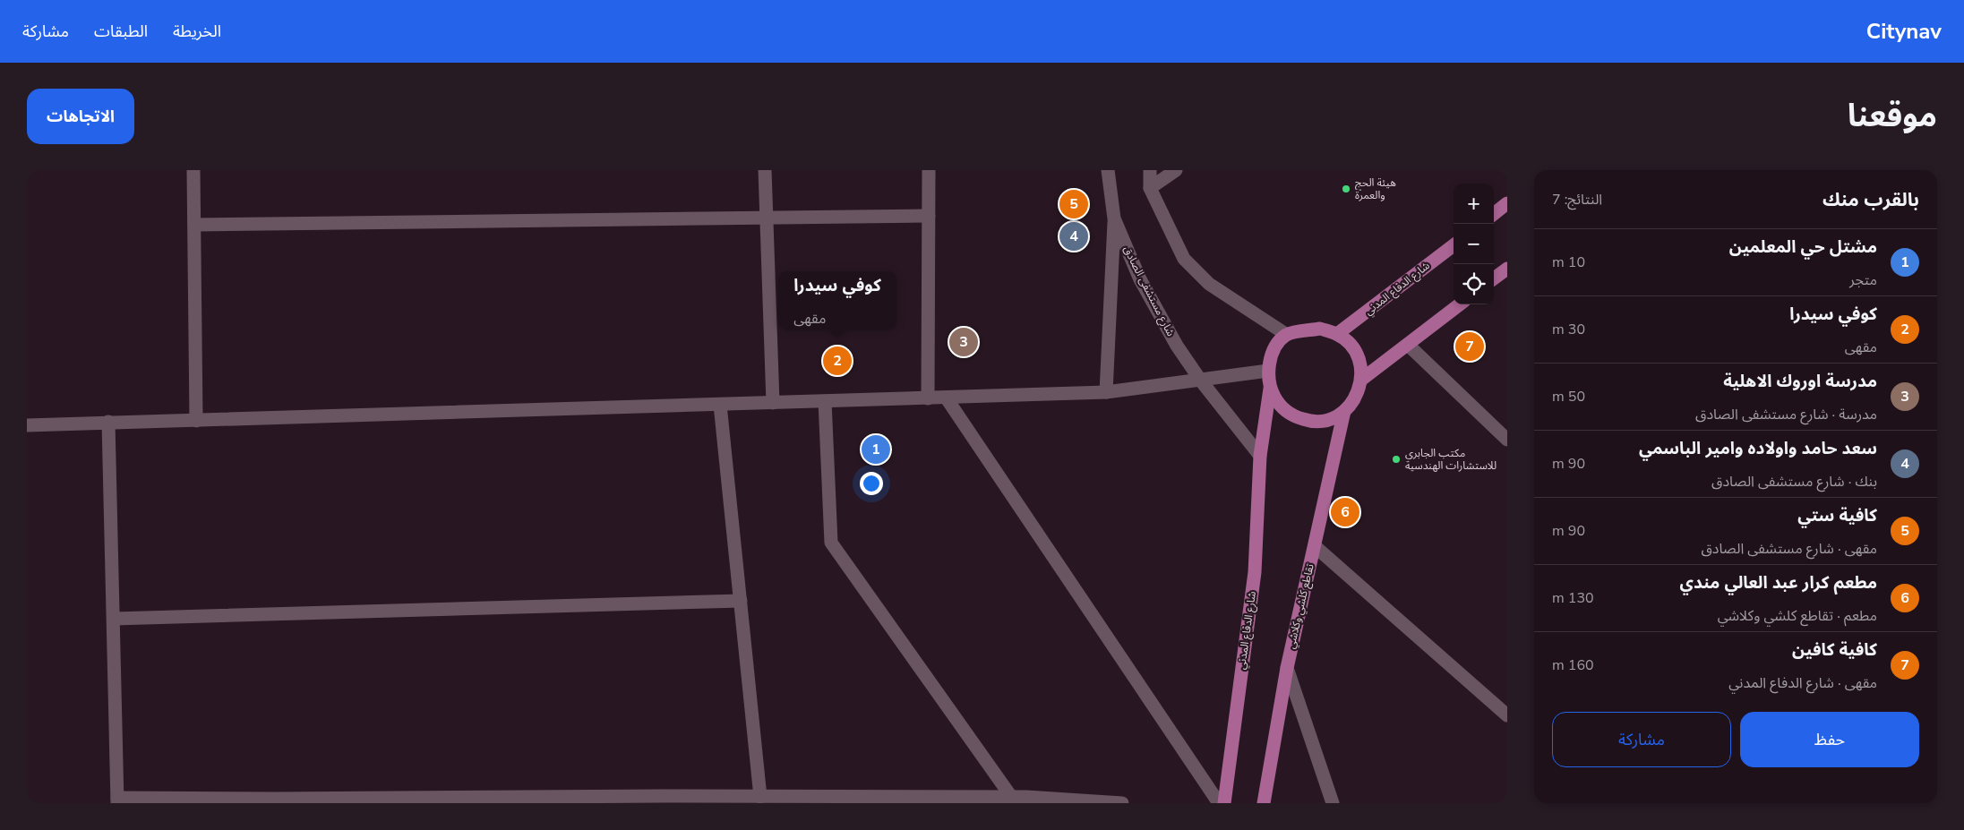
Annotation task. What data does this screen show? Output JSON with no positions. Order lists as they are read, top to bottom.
{
  "streets": {
    "main road": ["شارع الدفاع المدني", "تقاطع كلشي وكلاشي"],
    "street": ["شارع مستشفى الصادق"]
  },
  "crossings": [
    ["شارع الدفاع المدني", "شارع مستشفى الصادق"],
    ["شارع الدفاع المدني", "تقاطع كلشي وكلاشي"]
  ],
  "places": ["هيئة الحج والعمرة", "مكتب الجابري للاستشارات الهندسية"],
  "page": {
    "header": "Citynav",
    "nav": ["الخريطة", "الطبقات", "مشاركة"],
    "title": "موقعنا",
    "buttons": [
      "الاتجاهات",
      ["حفظ", "مشاركة"]
    ],
    "heading": ["بالقرب منك", "النتائج: 7"],
    "map_buttons": ["+", "−"],
    "pins": [
      "5",
      "4",
      "3",
      "7",
      "2",
      "1",
      "6"
    ],
    "list": [
      {
        "mark": "1",
        "name": "مشتل حي المعلمين",
        "note": "متجر",
        "value": "10 m"
      },
      {
        "mark": "2",
        "name": "كوفي سيدرا",
        "note": "مقهى",
        "value": "30 m"
      },
      {
        "mark": "3",
        "name": "مدرسة اوروك الاهلية",
        "note": "مدرسة · شارع مستشفى الصادق",
        "value": "50 m"
      },
      {
        "mark": "4",
        "name": "سعد حامد واولاده وامير الباسمي",
        "note": "بنك · شارع مستشفى الصادق",
        "value": "90 m"
      },
      {
        "mark": "5",
        "name": "كافية ستي",
        "note": "مقهى · شارع مستشفى الصادق",
        "value": "90 m"
      },
      {
        "mark": "6",
        "name": "مطعم كرار عبد العالي مندي",
        "note": "مطعم · تقاطع كلشي وكلاشي",
        "value": "130 m"
      },
      {
        "mark": "7",
        "name": "كافية كافين",
        "note": "مقهى · شارع الدفاع المدني",
        "value": "160 m"
      }
    ],
    "popup": ["كوفي سيدرا", "مقهى"]
  }
}
